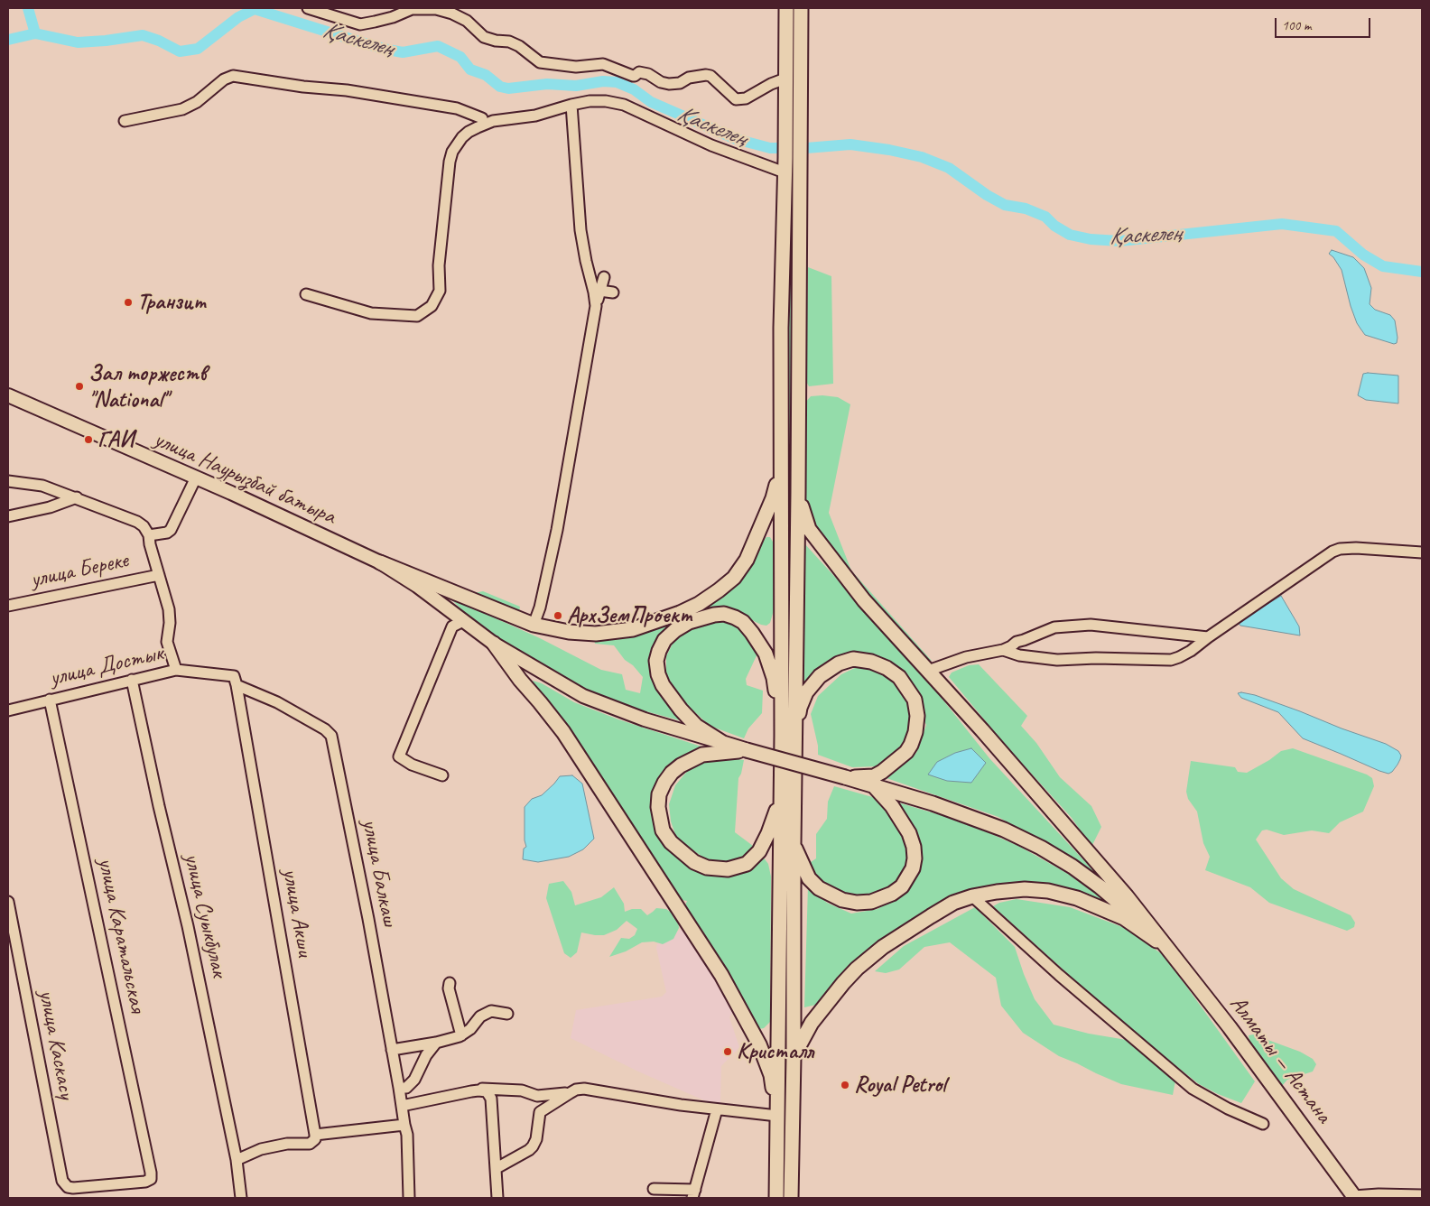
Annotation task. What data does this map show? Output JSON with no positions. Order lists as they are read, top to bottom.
{
  "streets": {
    "highway": ["Алматы — Астана"],
    "main road": ["улица Наурызбай батыра"],
    "street": [
      "улица Береке",
      "улица Достык",
      "улица Балкаш",
      "улица Акши",
      "улица Суыкбулак",
      "улица Каратальская",
      "улица Каскасу"
    ]
  },
  "crossings": [
    ["улица Достык", "улица Балкаш"],
    ["улица Достык", "улица Акши"],
    ["улица Достык", "улица Суыкбулак"],
    ["улица Достык", "улица Каратальская"],
    ["улица Балкаш", "улица Акши"],
    ["улица Каратальская", "улица Каскасу"]
  ],
  "water": ["Қаскелең"],
  "places": [
    "Транзит",
    "Зал торжеств \"National\"",
    "ГАИ",
    "АрхЗемПроект",
    "Кристалл",
    "Royal Petrol"
  ],
  "scale_bar": "100 m"
}
